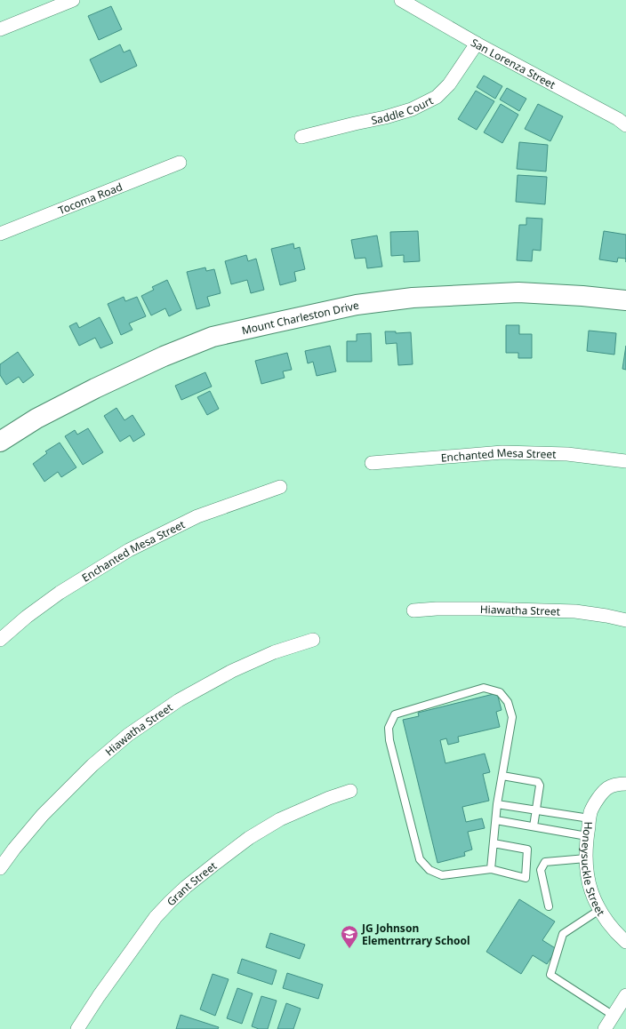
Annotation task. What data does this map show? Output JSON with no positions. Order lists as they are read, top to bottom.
{
  "streets": {
    "street": [
      "San Lorenza Street",
      "Saddle Court",
      "Tocoma Road",
      "Mount Charleston Drive",
      "Enchanted Mesa Street",
      "Hiawatha Street",
      "Honeysuckle Street",
      "Grant Street"
    ]
  },
  "crossings": [
    ["San Lorenza Street", "Saddle Court"]
  ],
  "places": {
    "school or university": ["JG Johnson Elementrrary School"]
  }
}
